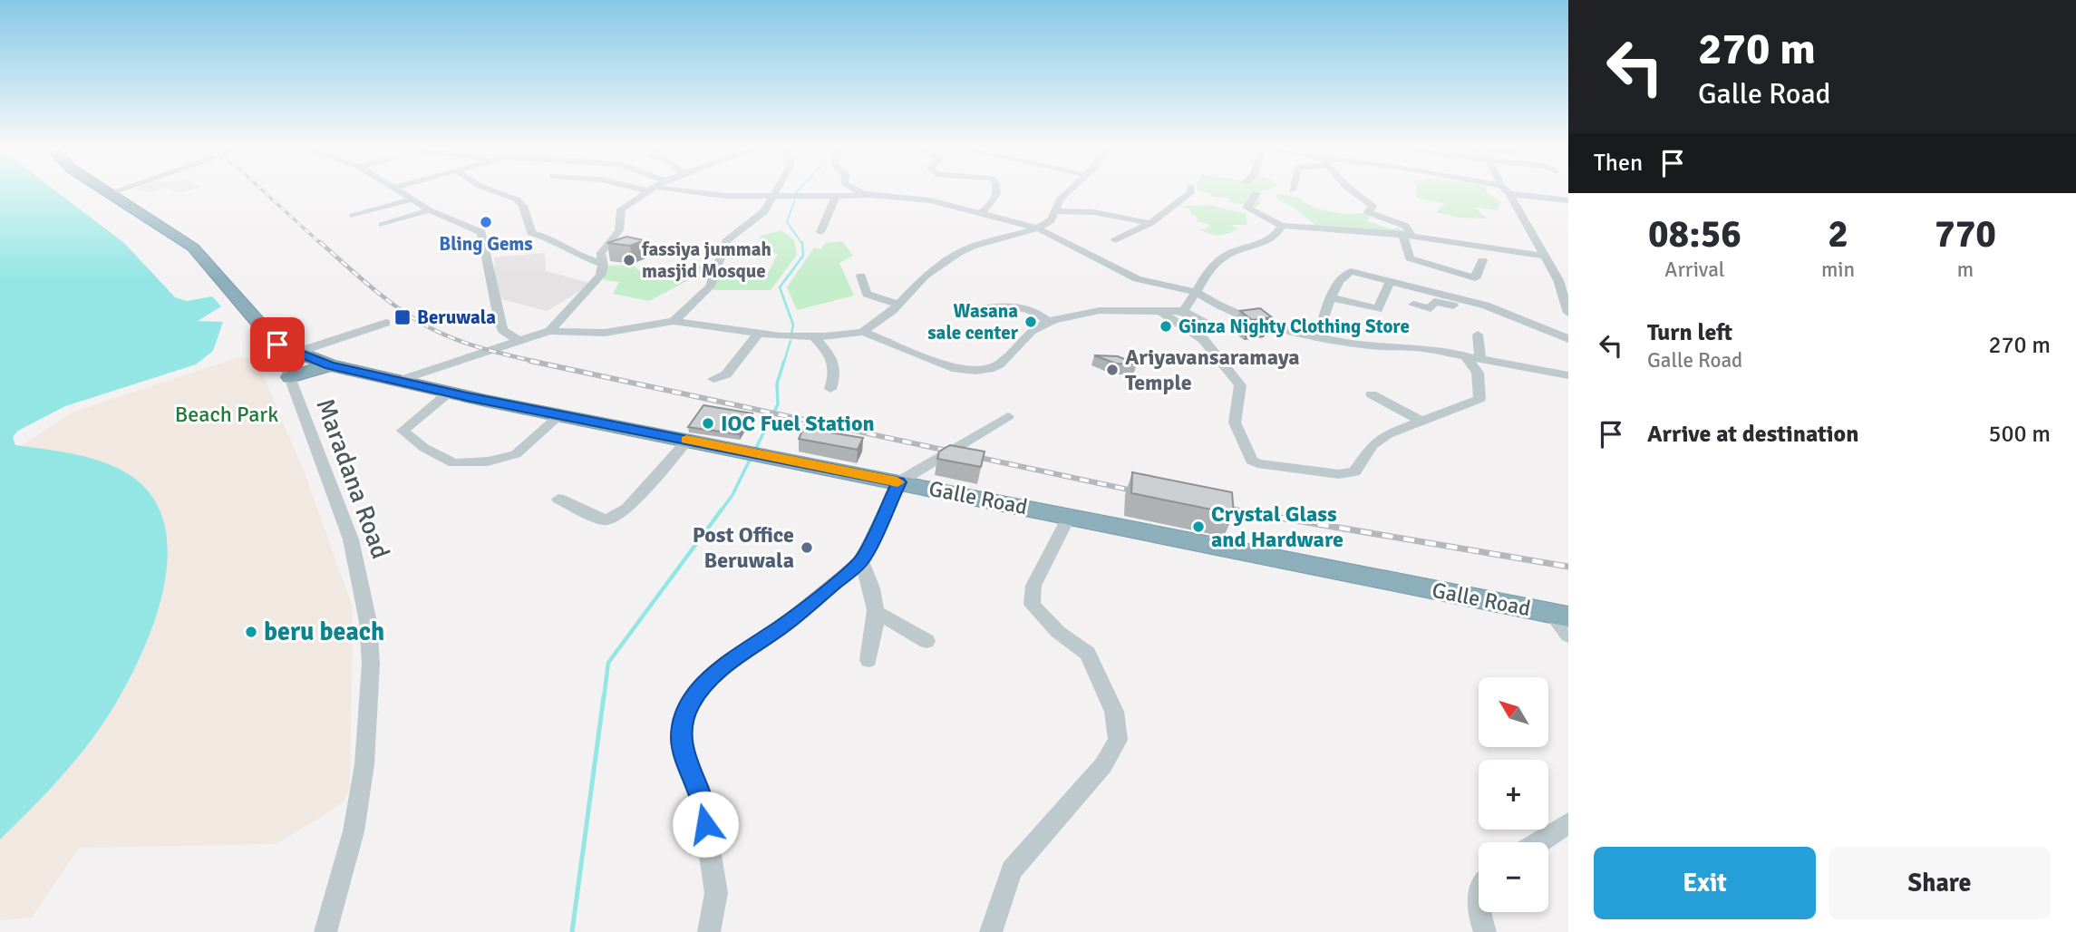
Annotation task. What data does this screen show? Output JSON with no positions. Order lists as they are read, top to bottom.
{
  "streets": {
    "highway": ["Galle Road"],
    "street": ["Maradana Road"]
  },
  "crossings": [
    ["Maradana Road", "Galle Road"]
  ],
  "parks": ["Beach Park"],
  "places": {
    "other": [
      "Bling Gems",
      "fassiya jummah masjid Mosque",
      "Wasana sale center",
      "Ginza Nighty Clothing Store",
      "Ariyavansaramaya Temple",
      "IOC Fuel Station",
      "Crystal Glass and Hardware",
      "Post Office Beruwala",
      "beru beach"
    ],
    "transit": ["Beruwala"]
  },
  "north": "top left",
  "page": {
    "turn": ["270 m", "Galle Road"],
    "then": "Then",
    "eta": [
      "08:56",
      "Arrival",
      "2",
      "min",
      "770",
      "m"
    ],
    "list": [
      {
        "name": "Turn left",
        "note": "Galle Road",
        "value": "270 m"
      },
      {
        "name": "Arrive at destination",
        "value": "500 m"
      }
    ],
    "map_buttons": ["+", "−"],
    "buttons": ["Exit", "Share"]
  }
}
